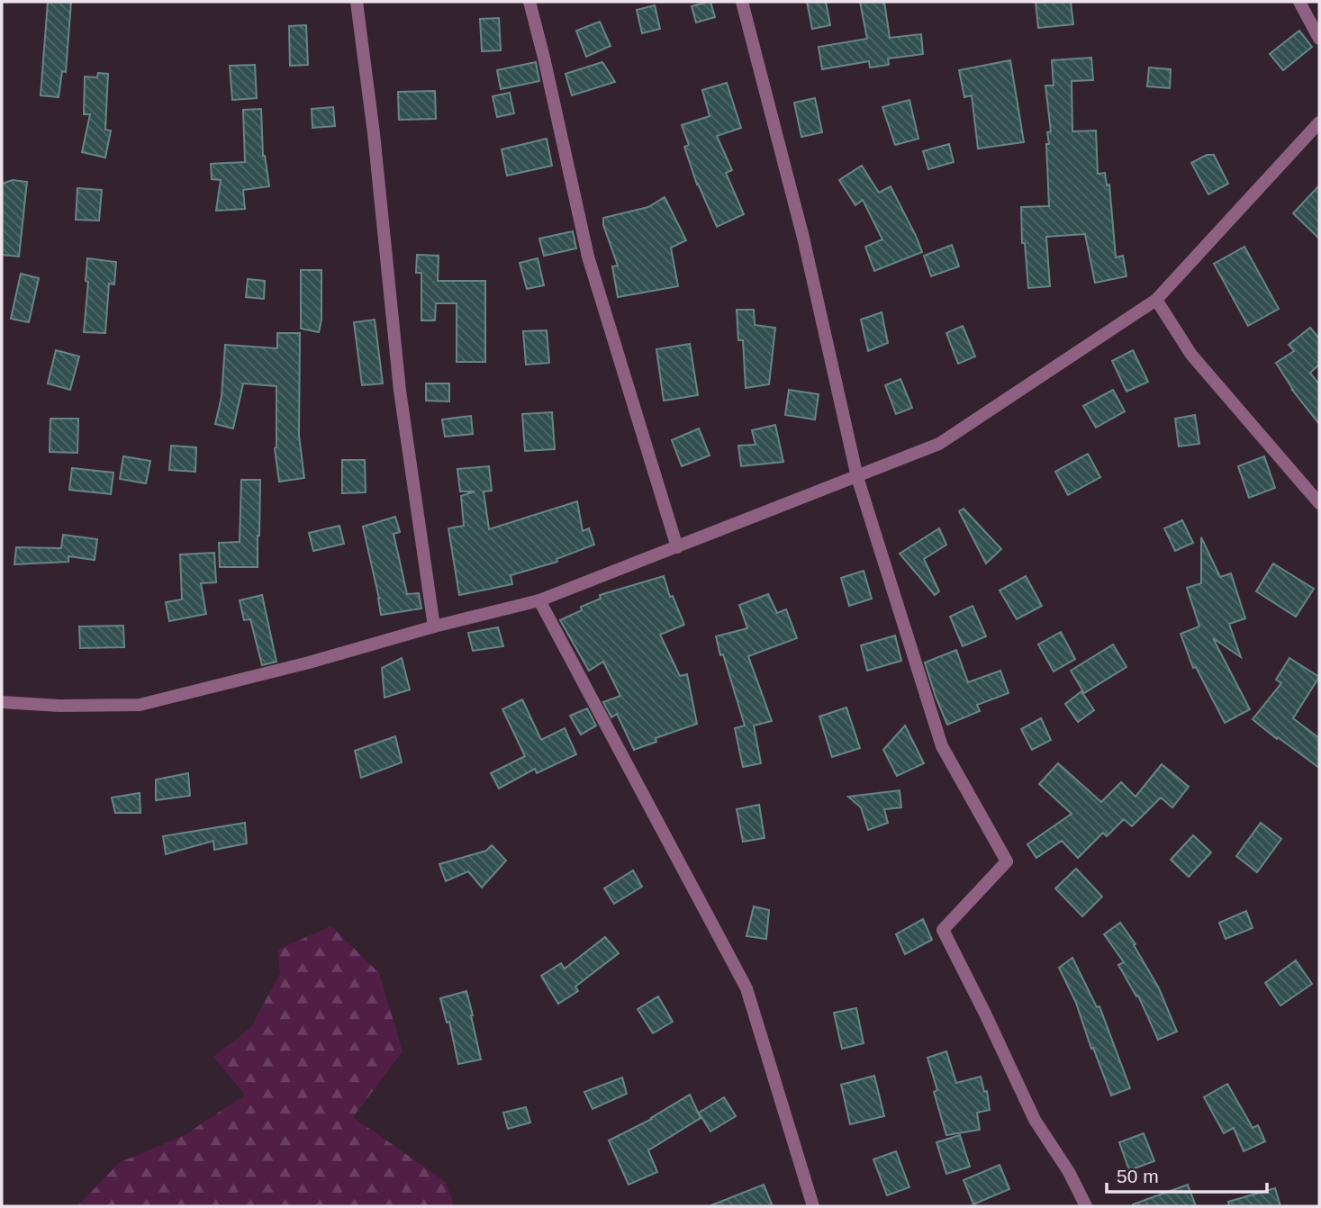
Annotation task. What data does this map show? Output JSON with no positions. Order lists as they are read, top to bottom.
{
  "scale_bar": "50 m"
}
